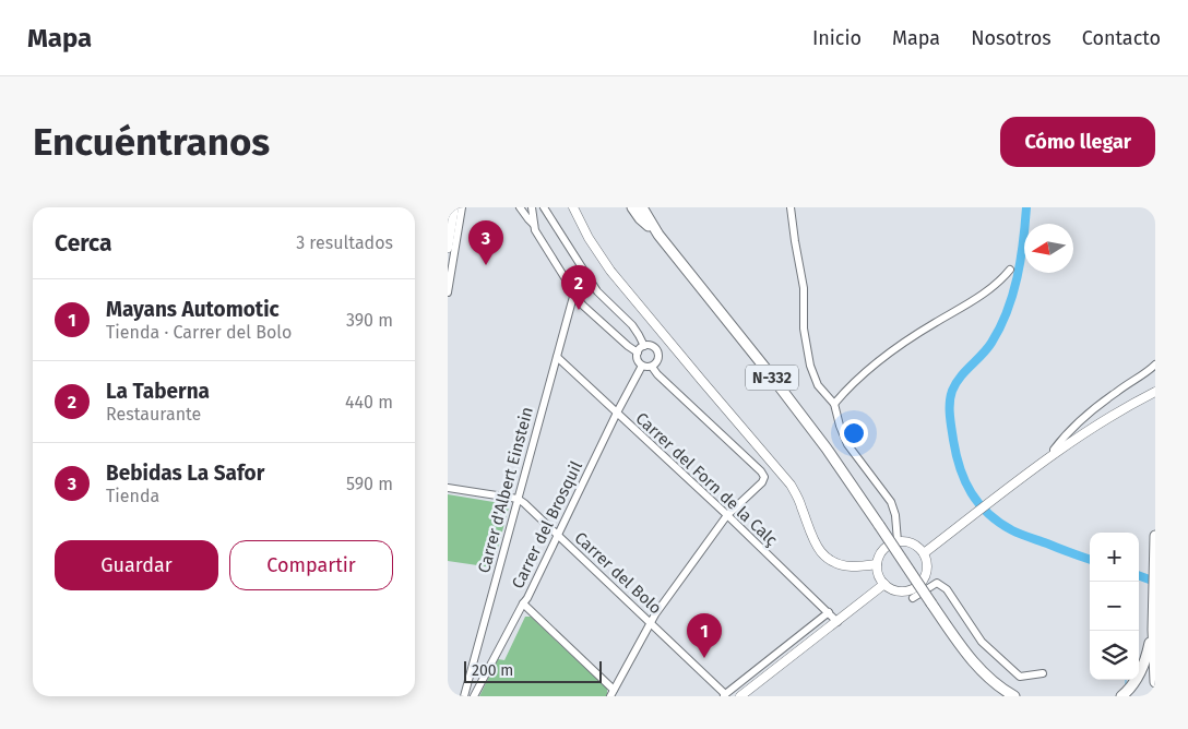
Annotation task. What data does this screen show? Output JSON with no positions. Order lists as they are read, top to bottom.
{
  "streets": {
    "highway": ["N-332"],
    "street": [
      "Carrer del Forn de la Calç",
      "Carrer d'Albert Einstein",
      "Carrer del Brosquil",
      "Carrer del Bolo"
    ]
  },
  "crossings": [
    ["Carrer del Forn de la Calç", "Carrer d'Albert Einstein"],
    ["Carrer del Forn de la Calç", "Carrer del Brosquil"],
    ["Carrer d'Albert Einstein", "Carrer del Bolo"],
    ["Carrer del Brosquil", "Carrer del Bolo"]
  ],
  "scale_bar": "200 m",
  "north": "left",
  "page": {
    "header": "Mapa",
    "nav": [
      "Inicio",
      "Mapa",
      "Nosotros",
      "Contacto"
    ],
    "buttons": [
      "Cómo llegar",
      ["Guardar", "Compartir"]
    ],
    "title": "Encuéntranos",
    "heading": ["Cerca", "3 resultados"],
    "pins": ["3", "2", "1"],
    "list": [
      {
        "mark": "1",
        "name": "Mayans Automotic",
        "note": "Tienda · Carrer del Bolo",
        "value": "390 m"
      },
      {
        "mark": "2",
        "name": "La Taberna",
        "note": "Restaurante",
        "value": "440 m"
      },
      {
        "mark": "3",
        "name": "Bebidas La Safor",
        "note": "Tienda",
        "value": "590 m"
      }
    ],
    "map_buttons": ["+", "−"],
    "scale": "200 m"
  }
}
